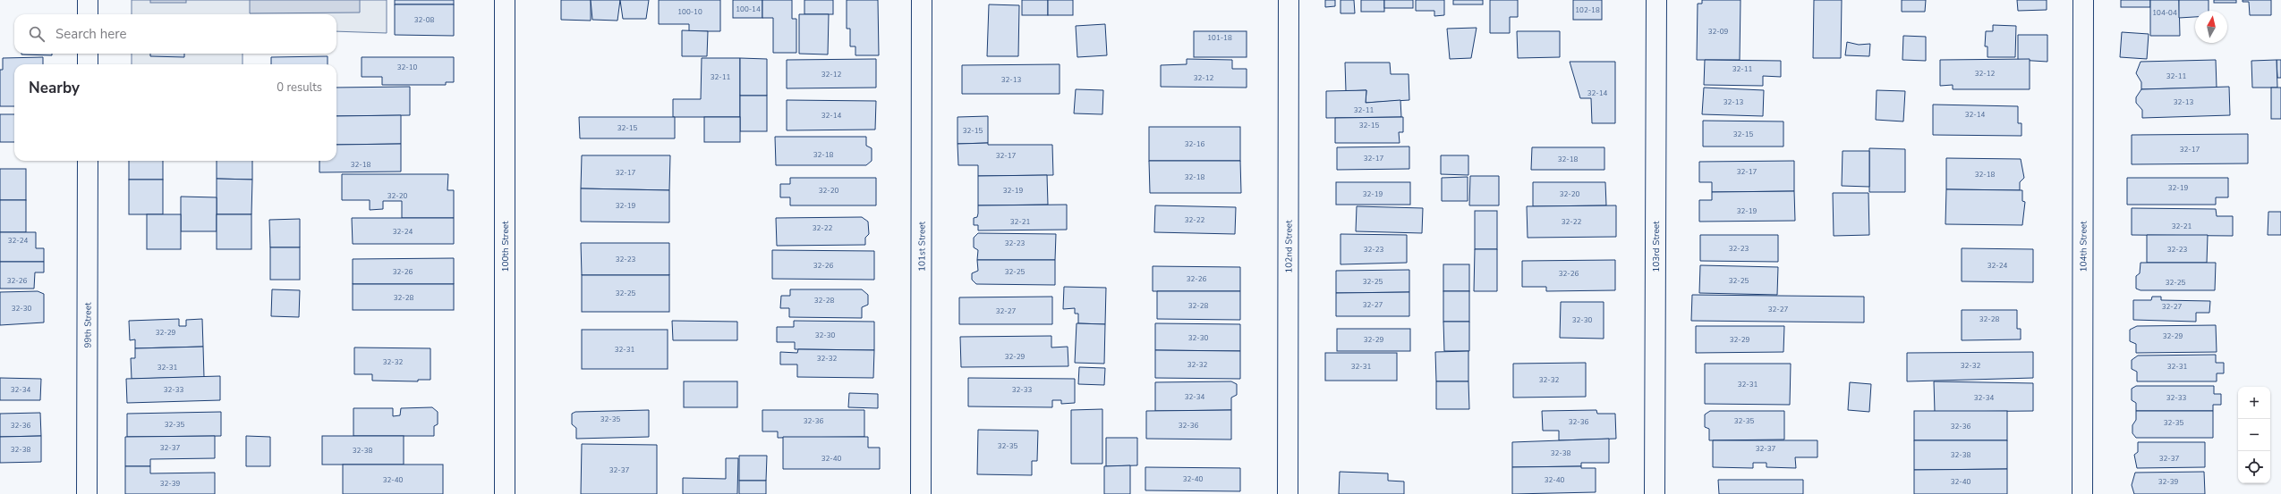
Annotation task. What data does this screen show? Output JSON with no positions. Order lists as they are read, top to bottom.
{
  "streets": {
    "street": [
      "100th Street",
      "101st Street",
      "103rd Street",
      "104th Street",
      "102nd Street",
      "99th Street"
    ]
  },
  "house_numbers": [
    "100-14",
    "102-18",
    "100-10",
    "104-04",
    "32-08",
    "32-09",
    "101-18",
    "32-10",
    "32-11",
    "32-12",
    "32-12",
    "32-11",
    "32-11",
    "32-12",
    "32-13",
    "32-14",
    "32-13",
    "32-13",
    "32-11",
    "32-14",
    "32-14",
    "32-15",
    "32-15",
    "32-15",
    "32-15",
    "32-16",
    "32-17",
    "32-18",
    "32-17",
    "32-17",
    "32-18",
    "32-18",
    "32-17",
    "32-17",
    "32-18",
    "32-18",
    "32-19",
    "32-20",
    "32-19",
    "32-19",
    "32-20",
    "32-20",
    "32-19",
    "32-19",
    "32-22",
    "32-21",
    "32-22",
    "32-21",
    "32-22",
    "32-24",
    "32-24",
    "32-23",
    "32-23",
    "32-23",
    "32-23",
    "32-23",
    "32-26",
    "32-24",
    "32-26",
    "32-25",
    "32-26",
    "32-26",
    "32-26",
    "32-25",
    "32-25",
    "32-25",
    "32-25",
    "32-28",
    "32-28",
    "32-27",
    "32-28",
    "32-27",
    "32-30",
    "32-27",
    "32-27",
    "32-28",
    "32-30",
    "32-29",
    "32-30",
    "32-29",
    "32-30",
    "32-29",
    "32-29",
    "32-31",
    "32-29",
    "32-32",
    "32-32",
    "32-32",
    "32-32",
    "32-31",
    "32-31",
    "32-31",
    "32-32",
    "32-31",
    "32-34",
    "32-33",
    "32-33",
    "32-34",
    "32-34",
    "32-33",
    "32-35",
    "32-36",
    "32-35",
    "32-36",
    "32-35",
    "32-35",
    "32-36",
    "32-36",
    "32-36",
    "32-35",
    "32-37",
    "32-37",
    "32-38",
    "32-38",
    "32-38",
    "32-38",
    "32-40",
    "32-37",
    "32-37",
    "32-40",
    "32-40",
    "32-40",
    "32-40",
    "32-39",
    "32-39"
  ],
  "north": "top",
  "page": {
    "search": "Search here",
    "heading": ["Nearby", "0 results"],
    "map_buttons": ["+", "−"]
  }
}
